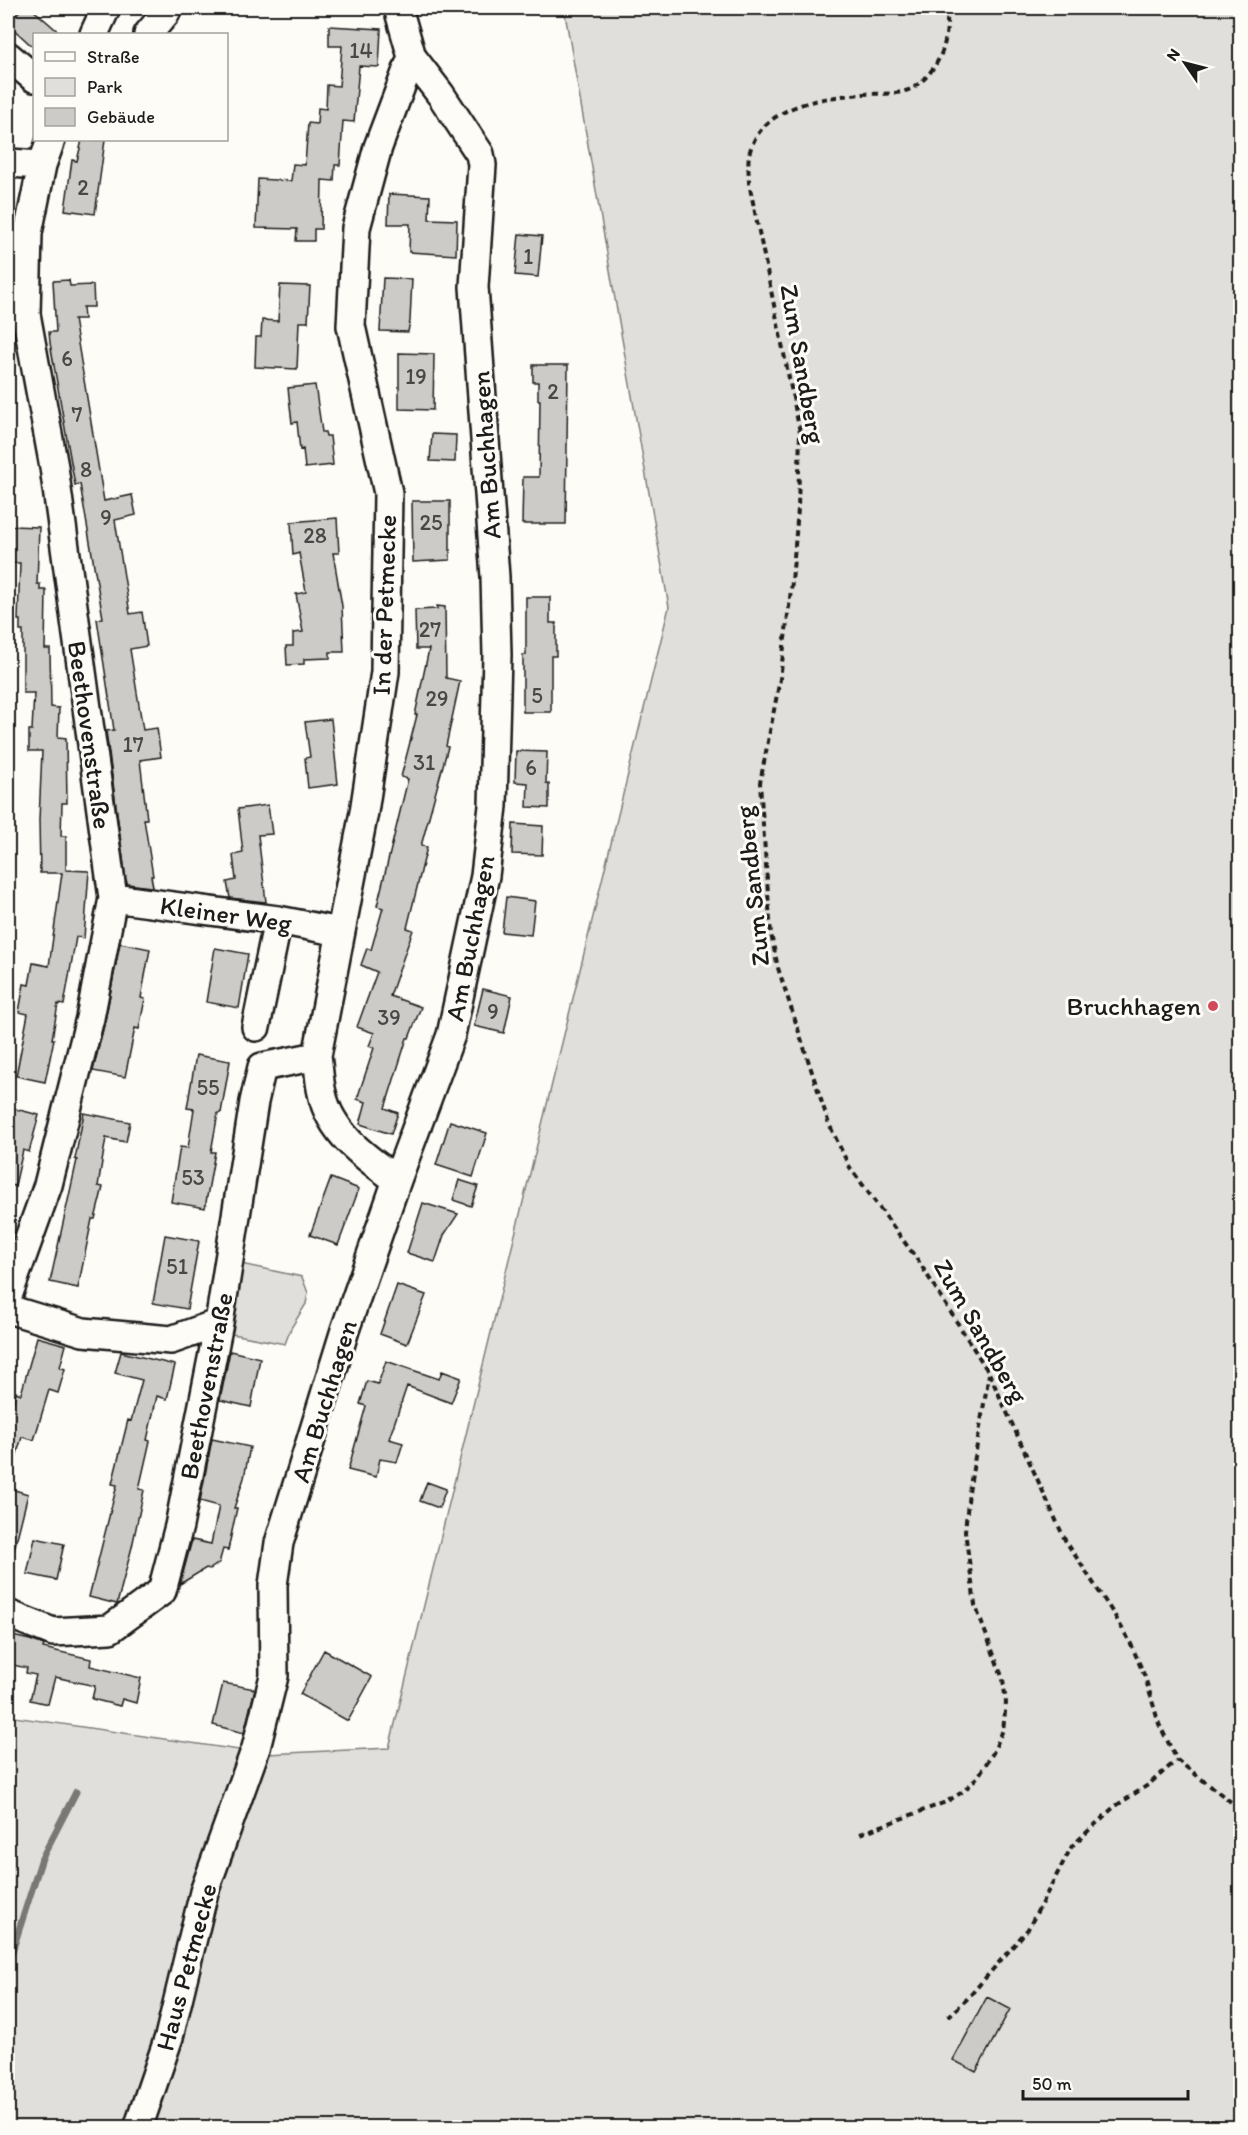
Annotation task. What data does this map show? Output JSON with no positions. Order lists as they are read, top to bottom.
{
  "streets": {
    "street": [
      "Am Buchhagen",
      "In der Petmecke",
      "Beethovenstraße",
      "Kleiner Weg",
      "Haus Petmecke"
    ],
    "path": ["Zum Sandberg"]
  },
  "crossings": [
    ["Am Buchhagen", "In der Petmecke"],
    ["Am Buchhagen", "Haus Petmecke"],
    ["In der Petmecke", "Beethovenstraße"],
    ["In der Petmecke", "Kleiner Weg"],
    ["Beethovenstraße", "Kleiner Weg"]
  ],
  "places": ["Bruchhagen"],
  "house_numbers": [
    "14",
    "2",
    "1",
    "6",
    "19",
    "2",
    "7",
    "8",
    "9",
    "25",
    "28",
    "27",
    "5",
    "29",
    "17",
    "31",
    "6",
    "9",
    "39",
    "55",
    "53",
    "51"
  ],
  "legend": ["Straße", "Park", "Gebäude"],
  "scale_bar": "50 m",
  "north": "top left"
}
